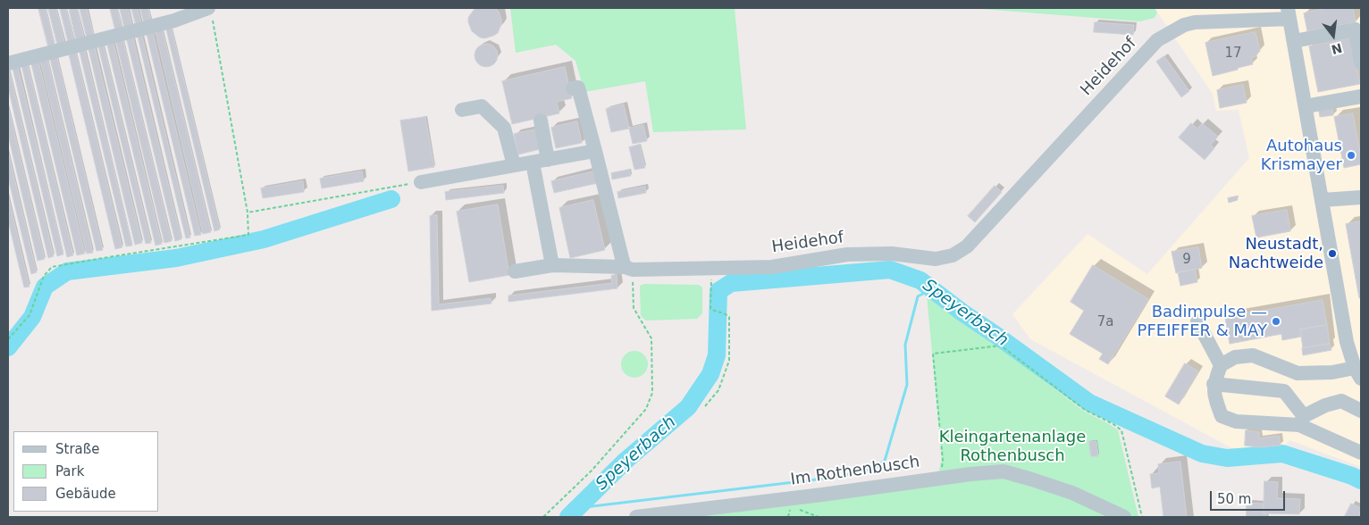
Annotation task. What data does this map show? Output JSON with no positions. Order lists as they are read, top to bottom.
{
  "streets": {
    "street": ["Heidehof", "Im Rothenbusch"]
  },
  "water": ["Speyerbach"],
  "parks": ["Kleingartenanlage Rothenbusch"],
  "places": ["Autohaus Krismayer", "Neustadt, Nachtweide", "Badimpulse — PFEIFFER & MAY"],
  "house_numbers": ["17", "9", "7a"],
  "legend": ["Straße", "Park", "Gebäude"],
  "scale_bar": "50 m",
  "north": "bottom"
}
